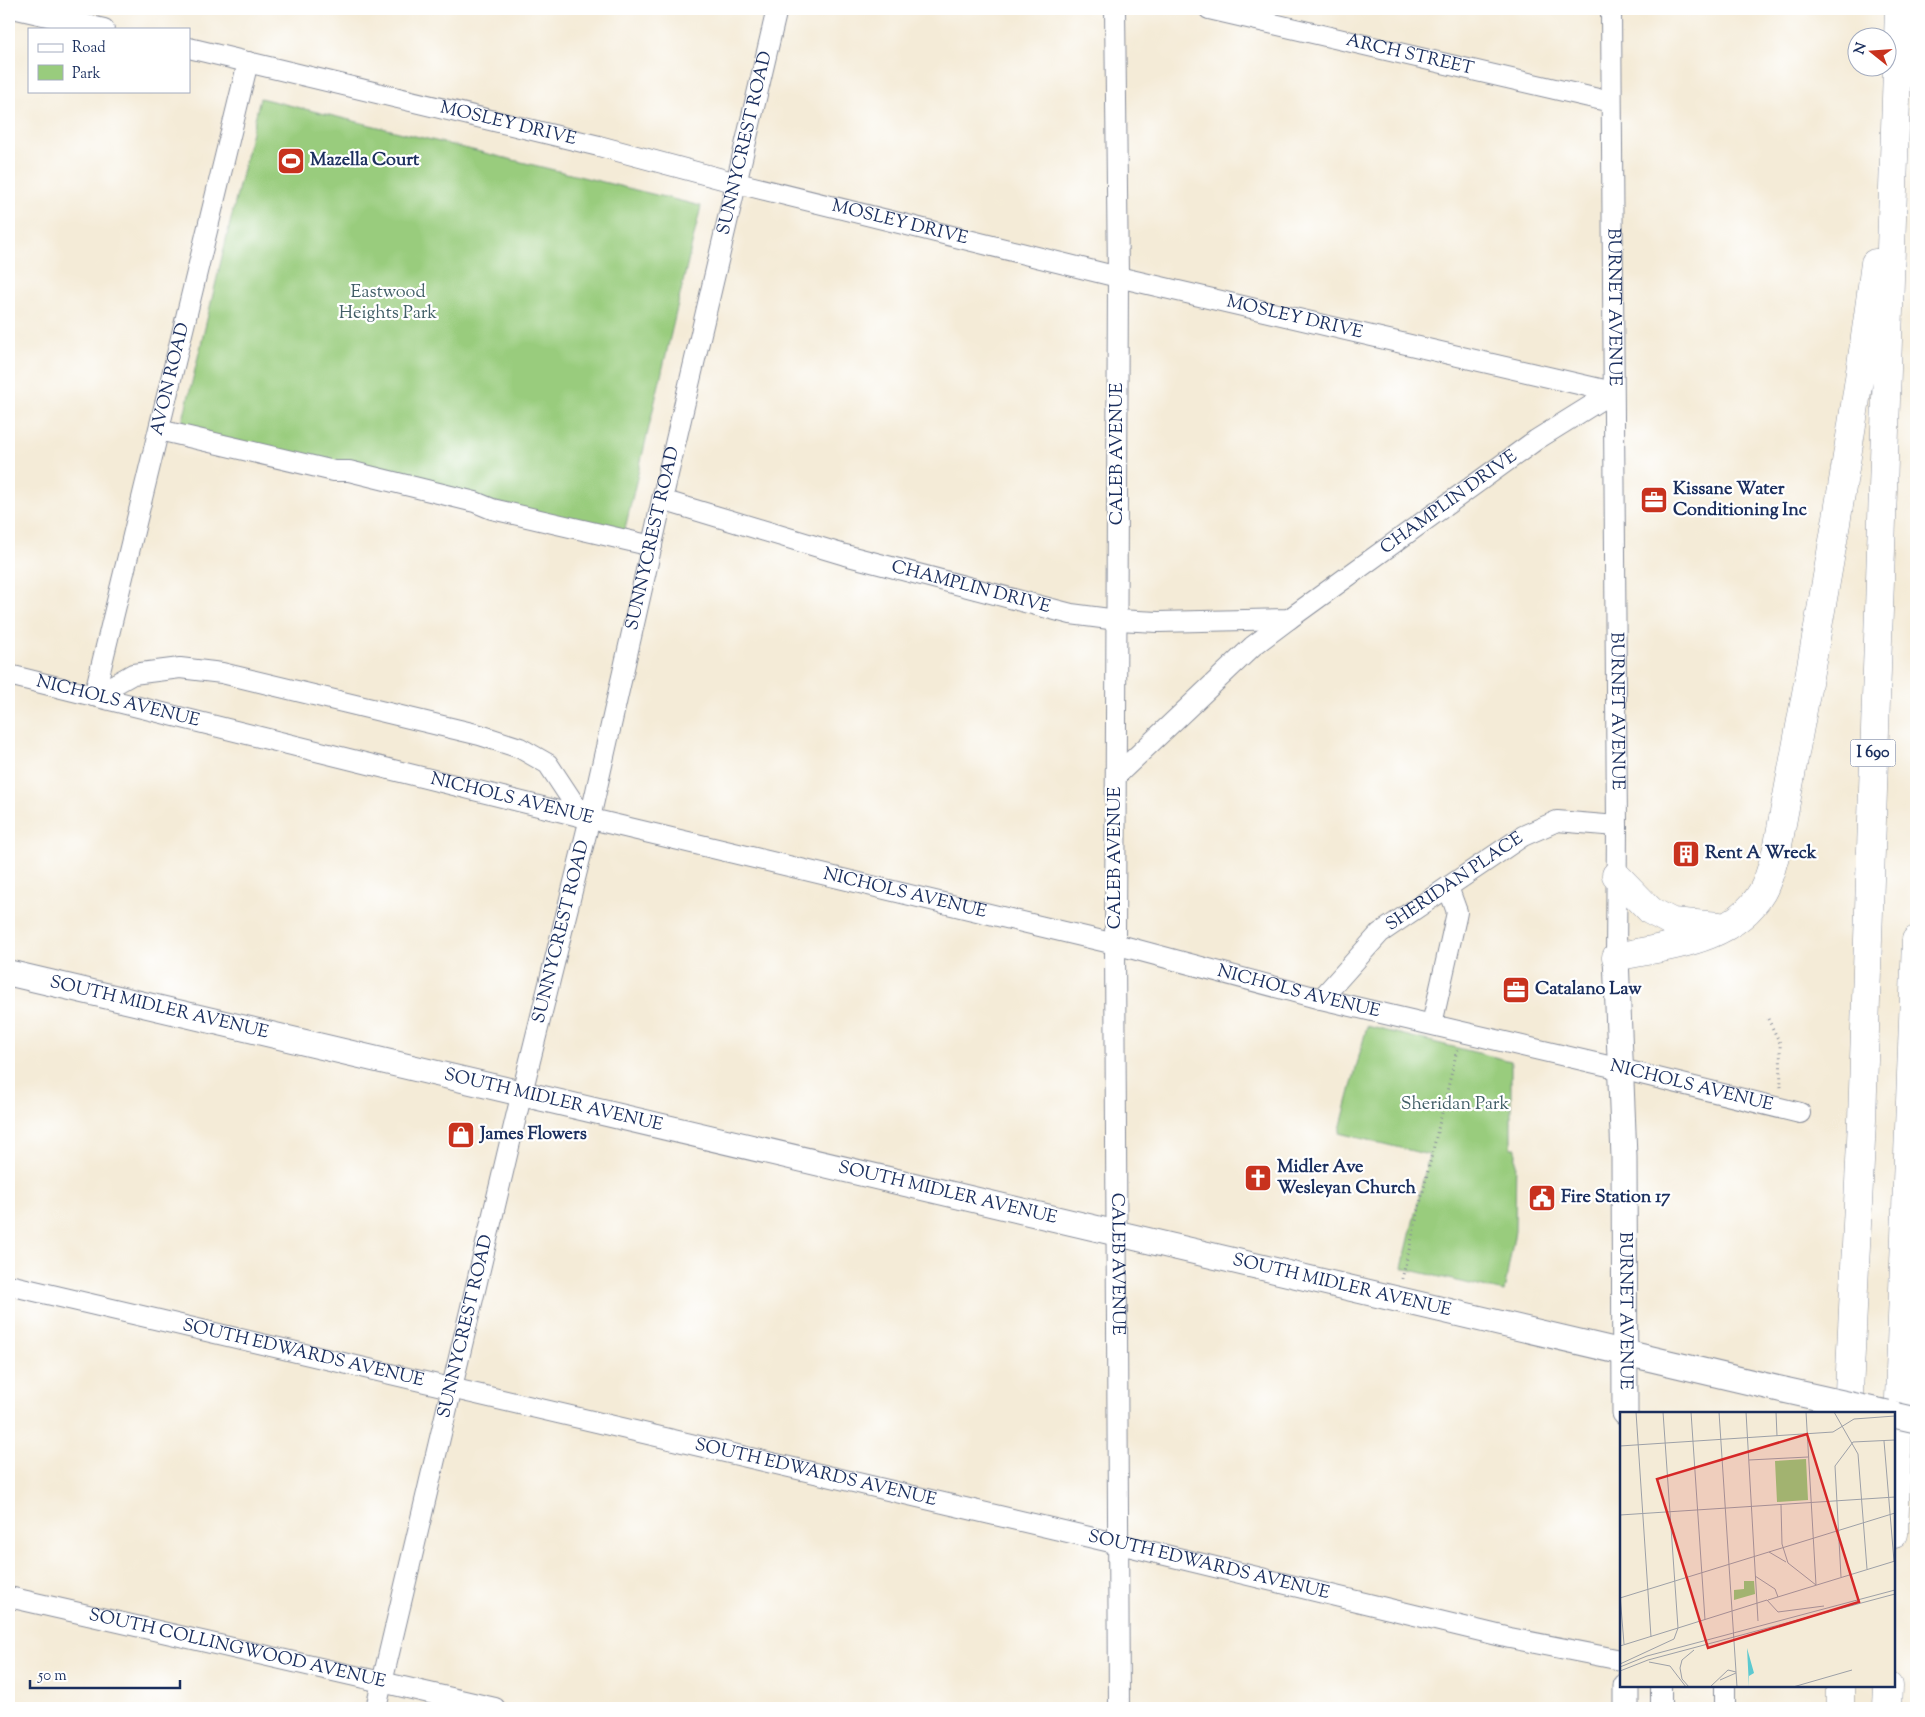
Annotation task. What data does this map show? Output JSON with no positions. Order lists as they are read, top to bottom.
{
  "streets": {
    "highway": ["I 690"],
    "main road": ["BURNET AVENUE", "SOUTH MIDLER AVENUE"],
    "street": [
      "ARCH STREET",
      "MOSLEY DRIVE",
      "SUNNYCREST ROAD",
      "AVON ROAD",
      "CALEB AVENUE",
      "CHAMPLIN DRIVE",
      "NICHOLS AVENUE",
      "SHERIDAN PLACE",
      "SOUTH EDWARDS AVENUE",
      "SOUTH COLLINGWOOD AVENUE"
    ]
  },
  "crossings": [
    ["ARCH STREET", "BURNET AVENUE"],
    ["MOSLEY DRIVE", "SUNNYCREST ROAD"],
    ["MOSLEY DRIVE", "BURNET AVENUE"],
    ["MOSLEY DRIVE", "AVON ROAD"],
    ["MOSLEY DRIVE", "CALEB AVENUE"],
    ["MOSLEY DRIVE", "CHAMPLIN DRIVE"],
    ["SUNNYCREST ROAD", "CHAMPLIN DRIVE"],
    ["SUNNYCREST ROAD", "NICHOLS AVENUE"],
    ["SUNNYCREST ROAD", "SOUTH MIDLER AVENUE"],
    ["SUNNYCREST ROAD", "SOUTH EDWARDS AVENUE"],
    ["SUNNYCREST ROAD", "SOUTH COLLINGWOOD AVENUE"],
    ["BURNET AVENUE", "CHAMPLIN DRIVE"],
    ["BURNET AVENUE", "NICHOLS AVENUE"],
    ["BURNET AVENUE", "SHERIDAN PLACE"],
    ["BURNET AVENUE", "SOUTH MIDLER AVENUE"],
    ["AVON ROAD", "NICHOLS AVENUE"],
    ["CALEB AVENUE", "CHAMPLIN DRIVE"],
    ["CALEB AVENUE", "NICHOLS AVENUE"],
    ["CALEB AVENUE", "SOUTH MIDLER AVENUE"],
    ["CALEB AVENUE", "SOUTH EDWARDS AVENUE"],
    ["NICHOLS AVENUE", "SHERIDAN PLACE"]
  ],
  "parks": ["Eastwood Heights Park", "Sheridan Park"],
  "places": {
    "sports": ["Mazella Court"],
    "office": ["Kissane Water Conditioning Inc", "Catalano Law"],
    "building": ["Rent A Wreck"],
    "shop": ["James Flowers"],
    "church": ["Midler Ave Wesleyan Church"],
    "public building": ["Fire Station 17"]
  },
  "legend": ["Road", "Park"],
  "scale_bar": "50 m",
  "north": "left"
}
